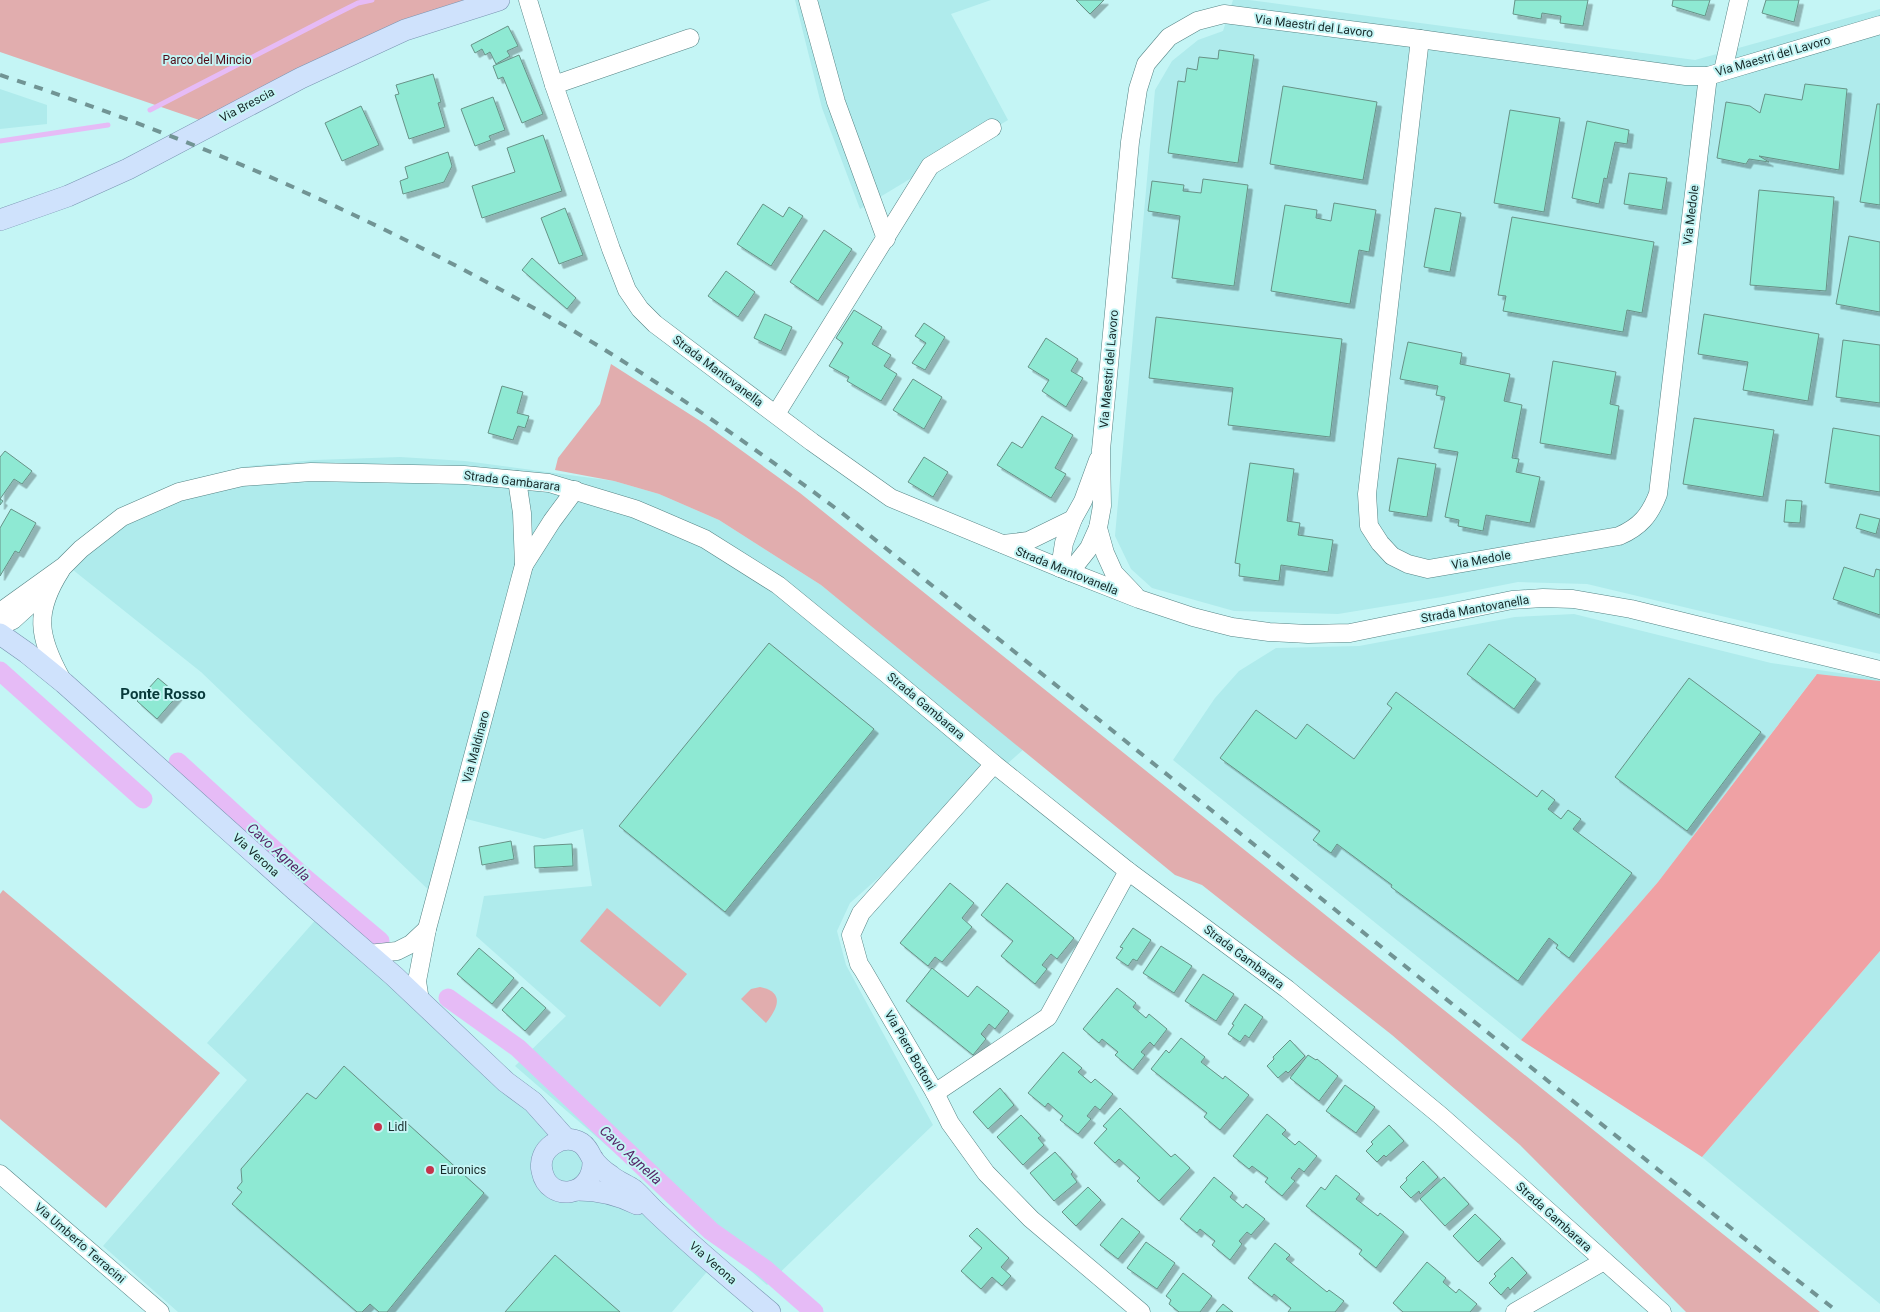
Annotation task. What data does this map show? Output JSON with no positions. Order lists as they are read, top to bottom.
{
  "streets": {
    "main road": ["Via Brescia", "Via Verona"],
    "street": [
      "Via Maestri del Lavoro",
      "Via Medole",
      "Strada Mantovanella",
      "Strada Gambarara",
      "Via Maldinaro",
      "Via Piero Bottoni",
      "Via Umberto Terracini"
    ]
  },
  "crossings": [
    ["Via Maestri del Lavoro", "Via Medole"],
    ["Strada Gambarara", "Via Maldinaro"],
    ["Strada Gambarara", "Via Verona"],
    ["Strada Gambarara", "Via Piero Bottoni"],
    ["Via Maldinaro", "Via Verona"]
  ],
  "districts": ["Ponte Rosso"],
  "water": ["Cavo Agnella"],
  "parks": ["Parco del Mincio"],
  "places": ["Lidl", "Euronics"]
}
